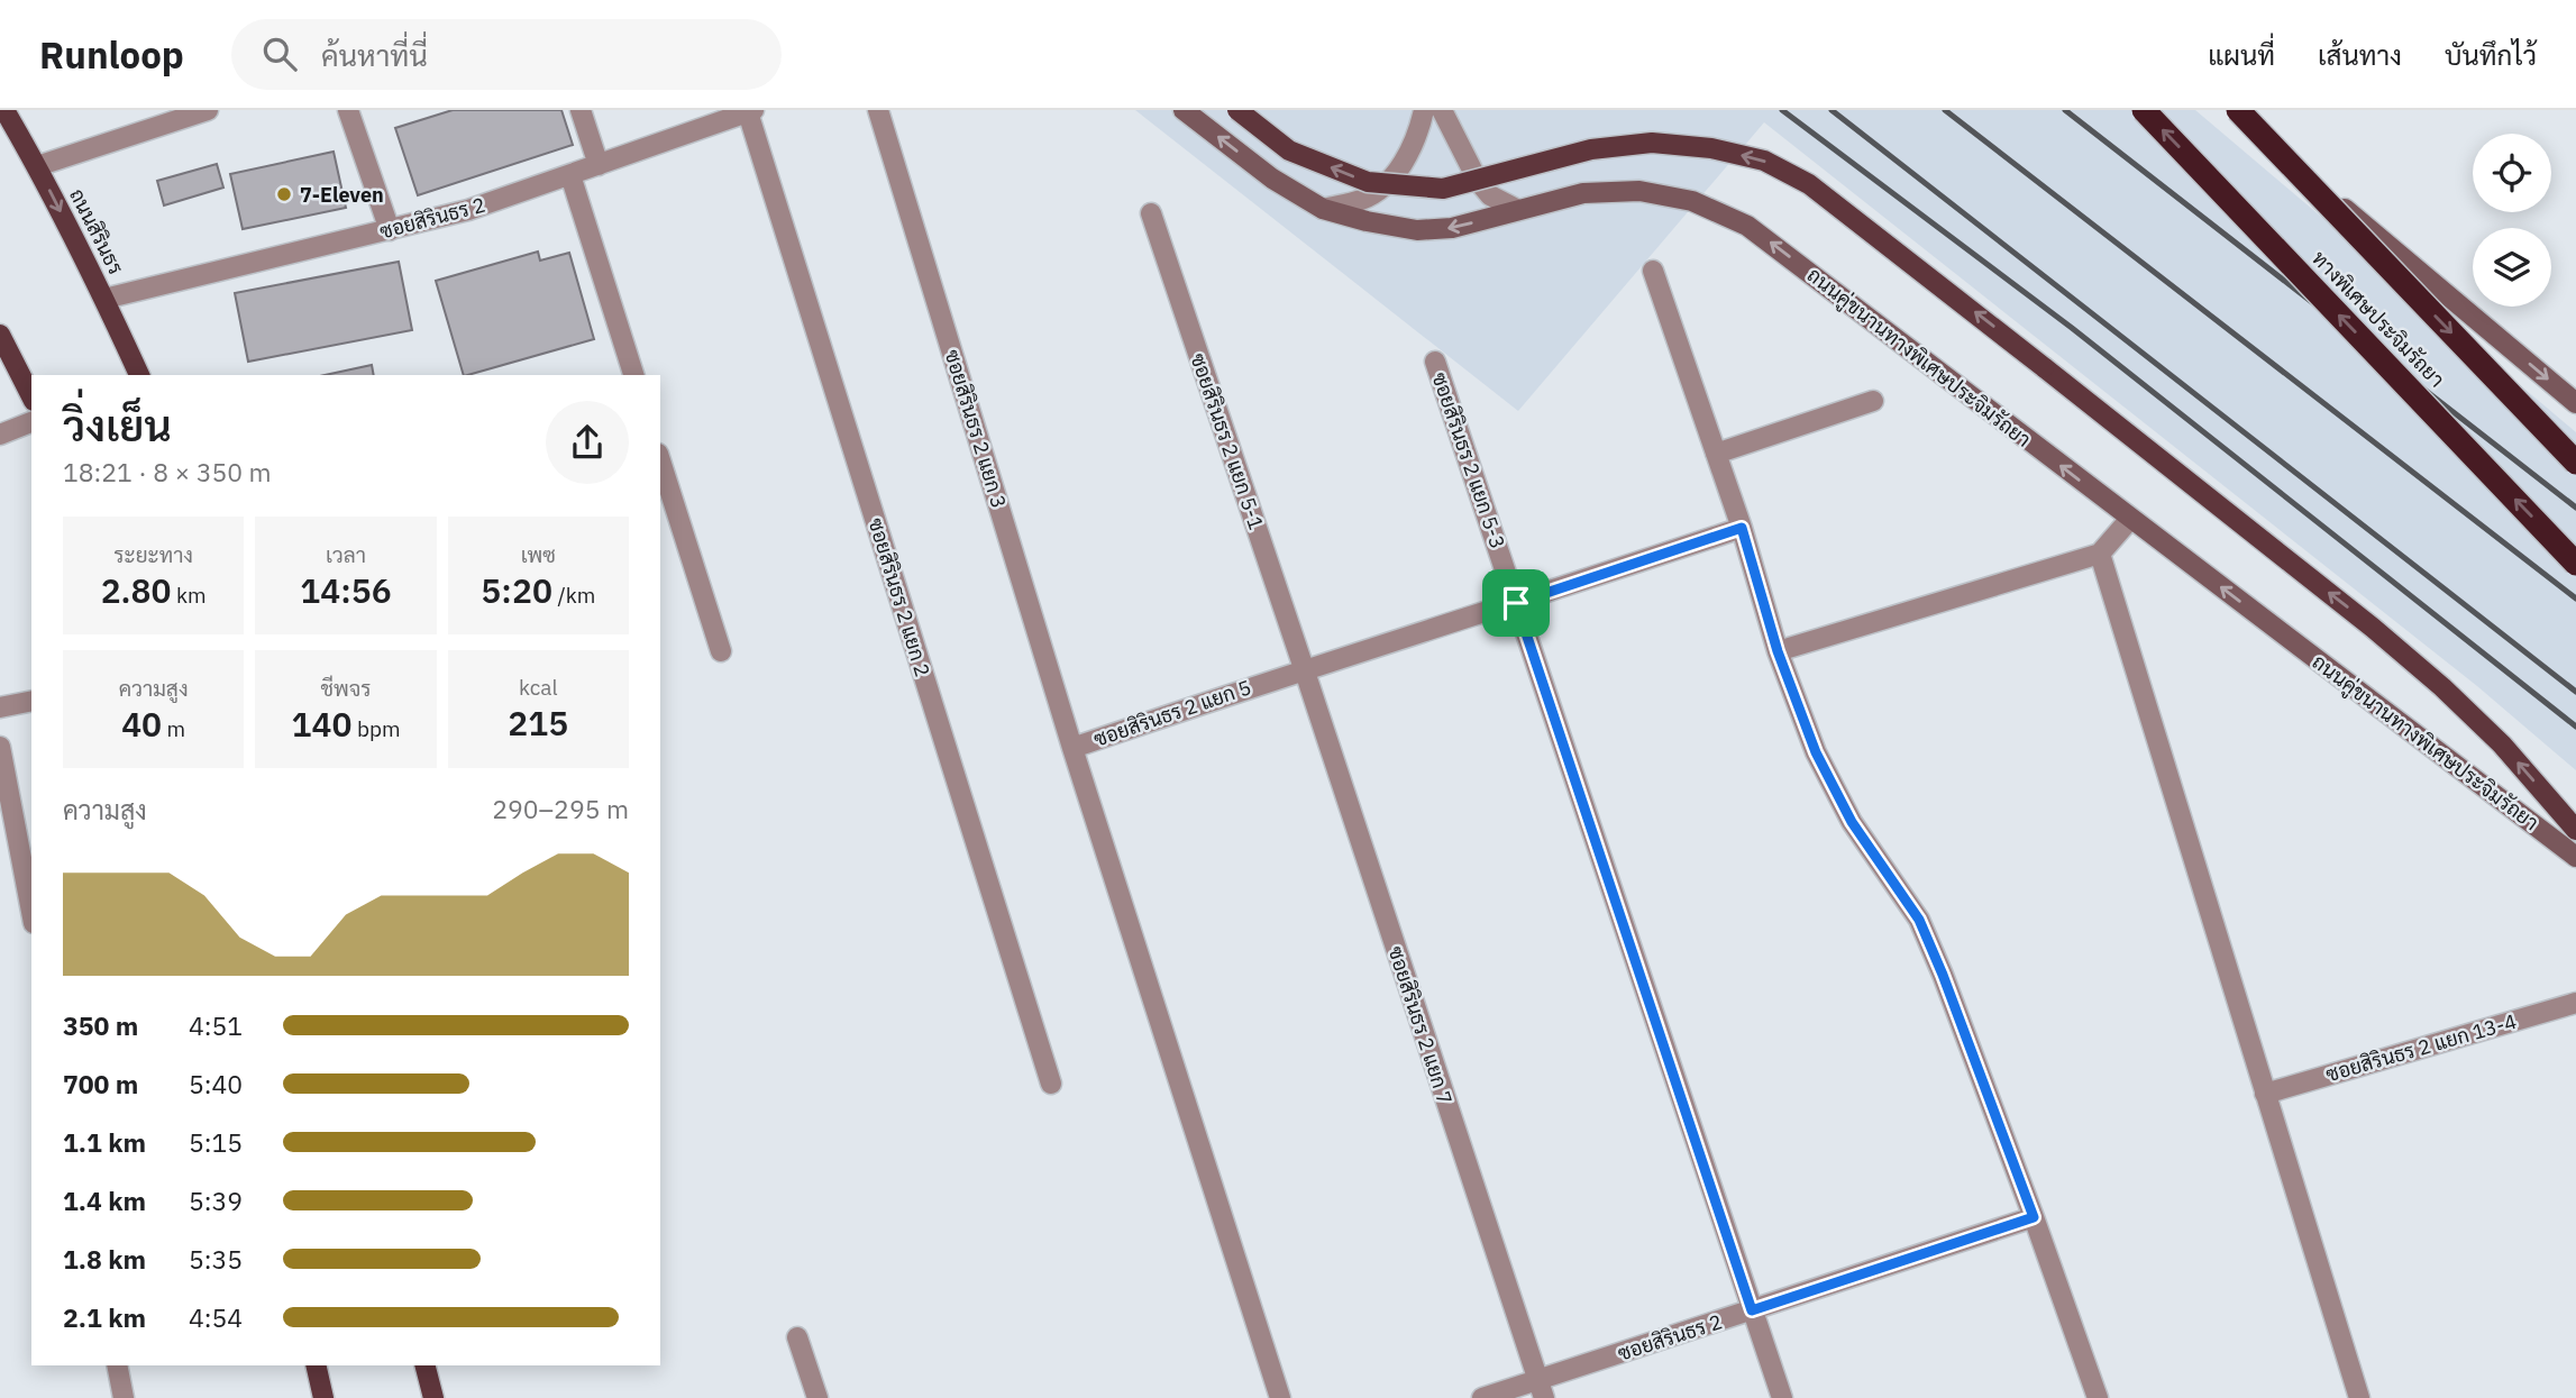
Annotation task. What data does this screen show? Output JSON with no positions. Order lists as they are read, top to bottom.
{
  "streets": {
    "highway": ["ทางพิเศษประจิมรัถยา"],
    "main road": ["ถนนสิรินธร", "ถนนคู่ขนานทางพิเศษประจิมรัถยา"],
    "street": [
      "ซอยสิรินธร 2",
      "ซอยสิรินธร 2 แยก 3",
      "ซอยสิรินธร 2 แยก 5-1",
      "ซอยสิรินธร 2 แยก 5-3",
      "ซอยสิรินธร 2 แยก 2",
      "ซอยสิรินธร 2 แยก 5",
      "ซอยสิรินธร 2 แยก 7",
      "ซอยสิรินธร 2 แยก 13-4"
    ]
  },
  "crossings": [
    ["ซอยสิรินธร 2", "ถนนสิรินธร"],
    ["ซอยสิรินธร 2", "ซอยสิรินธร 2 แยก 5-3"],
    ["ซอยสิรินธร 2", "ซอยสิรินธร 2 แยก 2"],
    ["ซอยสิรินธร 2", "ซอยสิรินธร 2 แยก 7"],
    ["ซอยสิรินธร 2 แยก 3", "ซอยสิรินธร 2 แยก 5"],
    ["ซอยสิรินธร 2 แยก 5-1", "ซอยสิรินธร 2 แยก 5"],
    ["ซอยสิรินธร 2 แยก 5-1", "ซอยสิรินธร 2 แยก 7"],
    ["ซอยสิรินธร 2 แยก 5-3", "ซอยสิรินธร 2 แยก 5"],
    ["ซอยสิรินธร 2 แยก 5", "ซอยสิรินธร 2 แยก 7"]
  ],
  "one_way": ["ถนนสิรินธร"],
  "places": ["7-Eleven"],
  "page": {
    "header": "Runloop",
    "search": "ค้นหาที่นี่",
    "nav": ["แผนที่", "เส้นทาง", "บันทึกไว้"],
    "heading": ["วิ่งเย็น", "18:21 · 8 × 350 m"],
    "stats": [
      ["ระยะทาง", "2.80 km"],
      ["เวลา", "14:56"],
      ["เพซ", "5:20 /km"],
      ["ความสูง", "40 m"],
      ["ชีพจร", "140 bpm"],
      ["kcal", "215"]
    ],
    "chart": ["ความสูง", "290–295 m"],
    "list": [
      {
        "name": "350 m",
        "note": "4:51"
      },
      {
        "name": "700 m",
        "note": "5:40"
      },
      {
        "name": "1.1 km",
        "note": "5:15"
      },
      {
        "name": "1.4 km",
        "note": "5:39"
      },
      {
        "name": "1.8 km",
        "note": "5:35"
      },
      {
        "name": "2.1 km",
        "note": "4:54"
      }
    ]
  }
}
